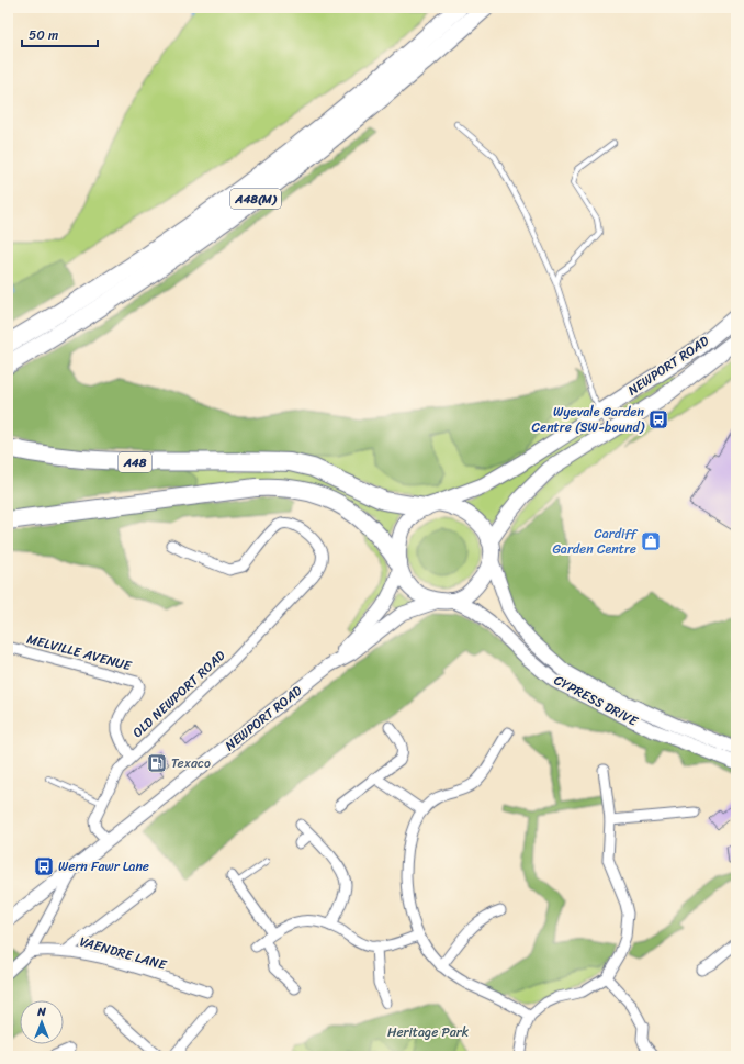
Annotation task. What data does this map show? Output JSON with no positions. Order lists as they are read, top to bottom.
{
  "streets": {
    "highway": ["A48(M)", "A48"],
    "main road": ["NEWPORT ROAD", "CYPRESS DRIVE"],
    "street": ["MELVILLE AVENUE", "OLD NEWPORT ROAD", "VAENDRE LANE"]
  },
  "crossings": [
    ["NEWPORT ROAD", "A48"],
    ["NEWPORT ROAD", "OLD NEWPORT ROAD"],
    ["NEWPORT ROAD", "CYPRESS DRIVE"],
    ["NEWPORT ROAD", "VAENDRE LANE"],
    ["A48", "CYPRESS DRIVE"],
    ["MELVILLE AVENUE", "OLD NEWPORT ROAD"]
  ],
  "parks": ["Heritage Park"],
  "places": {
    "bus stop": ["Wyevale Garden Centre (SW-bound)", "Wern Fawr Lane"],
    "shop": ["Cardiff Garden Centre"],
    "fuel station": ["Texaco"]
  },
  "scale_bar": "50 m",
  "north": "top"
}
